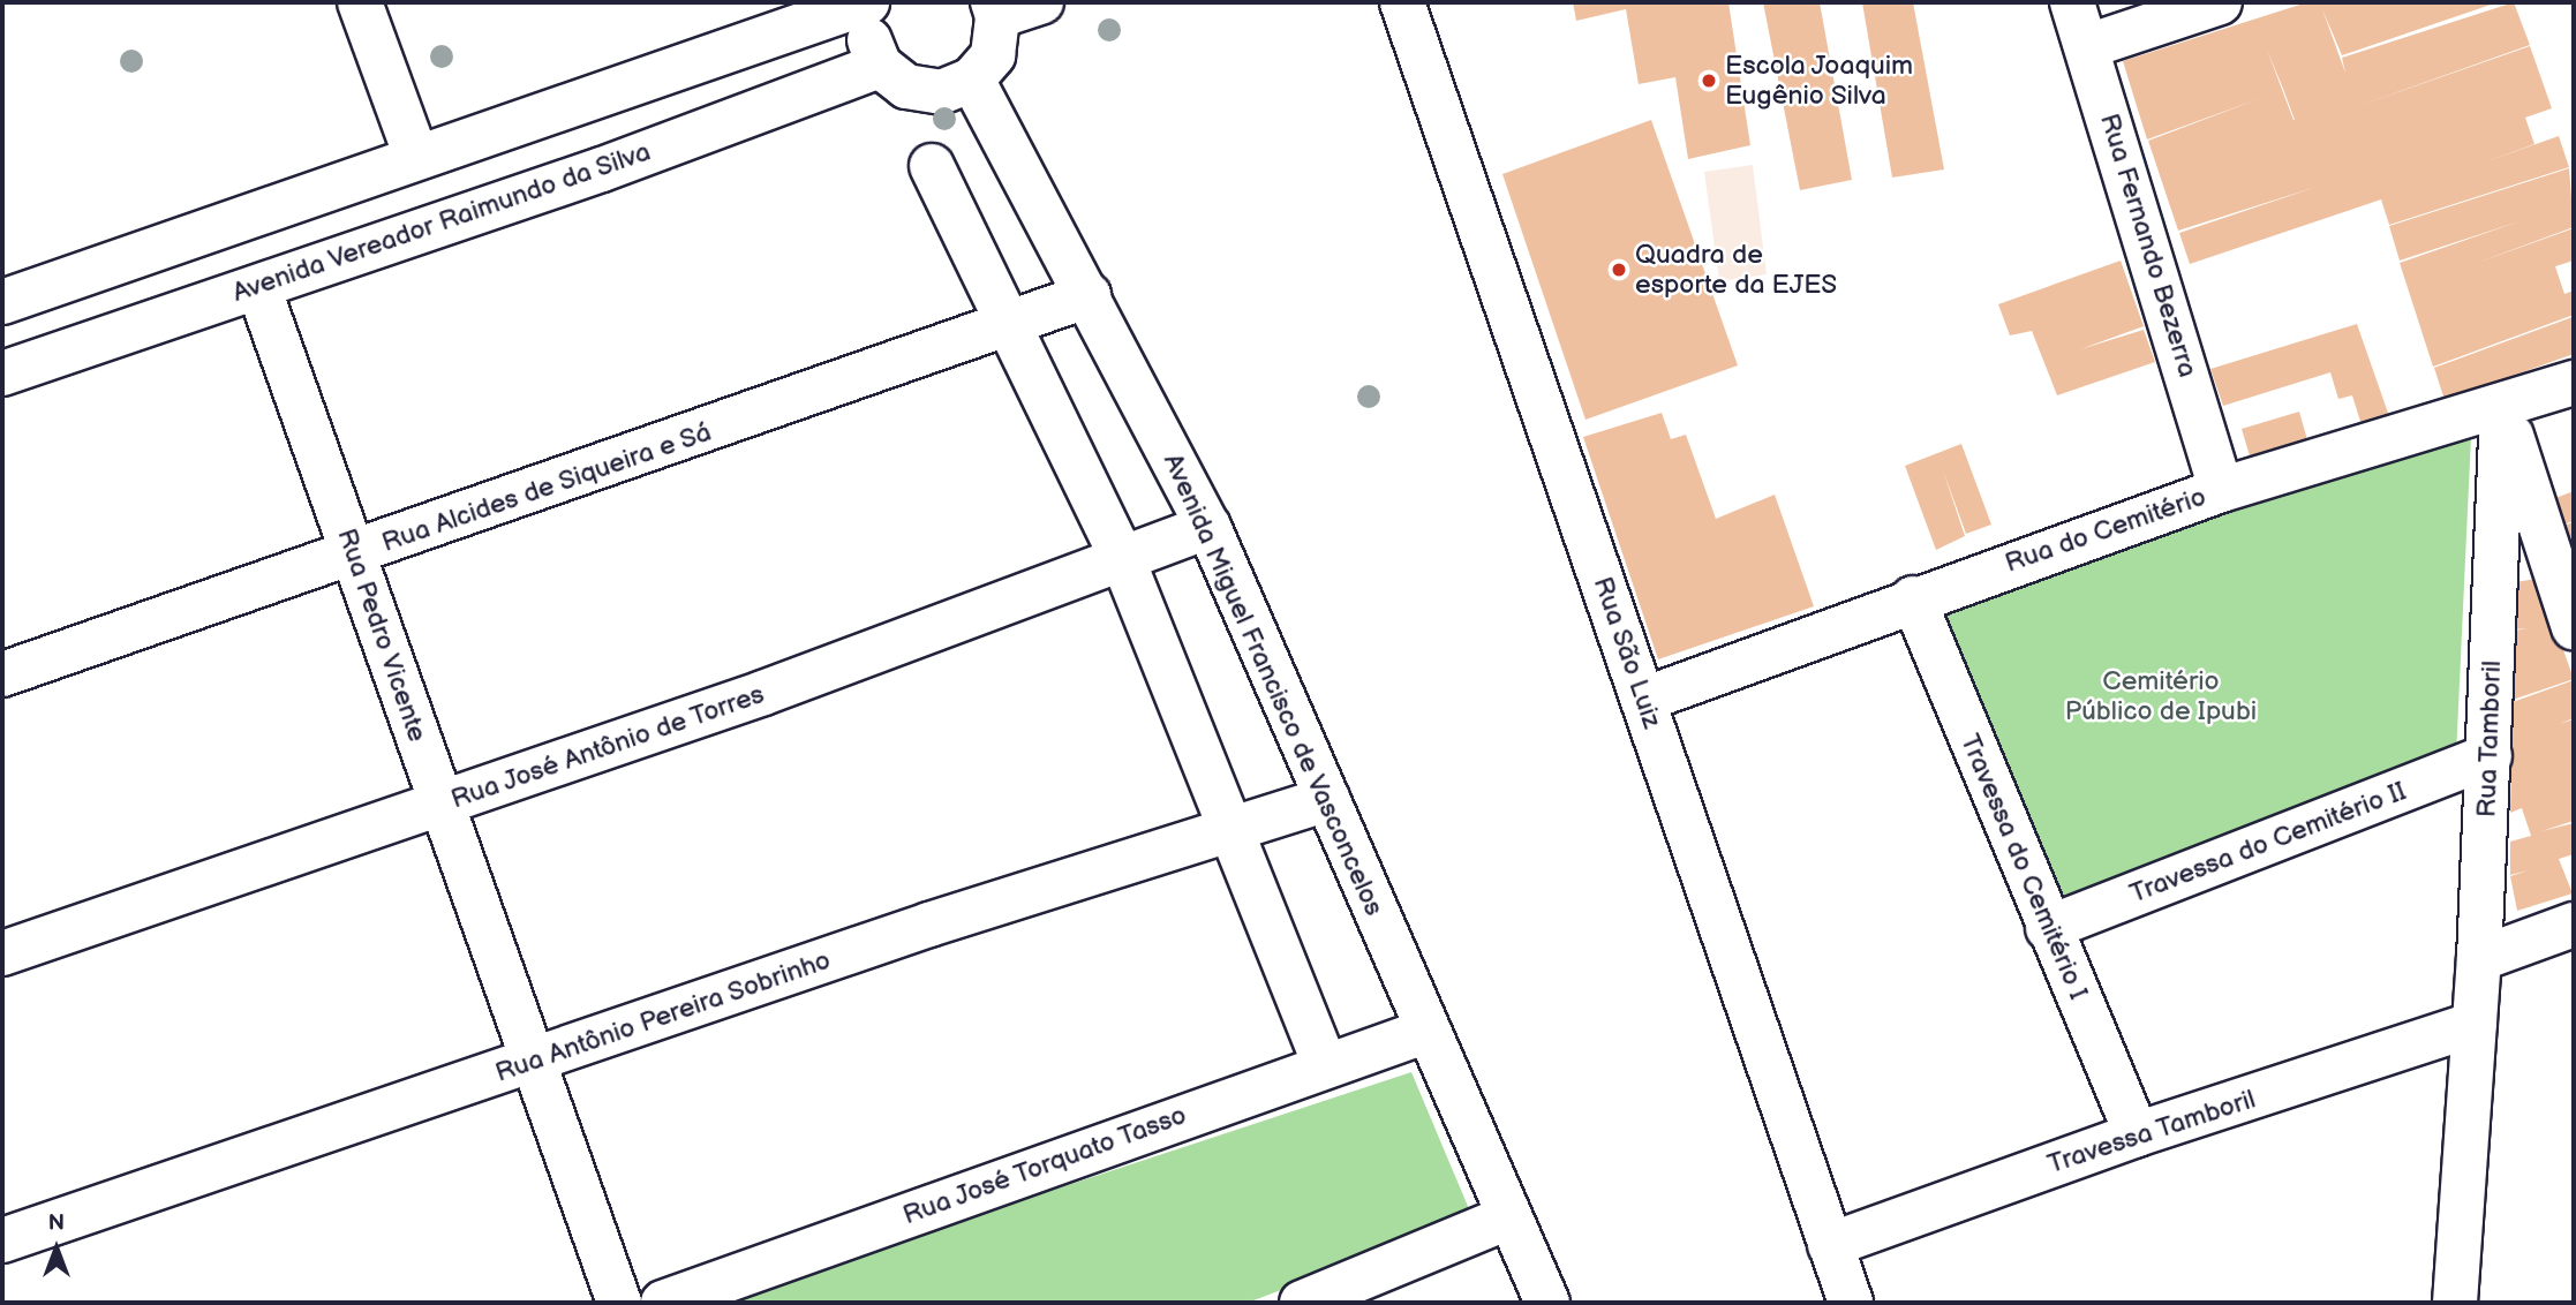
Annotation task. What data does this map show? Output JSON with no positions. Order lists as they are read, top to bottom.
{
  "streets": {
    "street": [
      "Avenida Vereador Raimundo da Silva",
      "Rua Fernando Bezerra",
      "Rua Alcides de Siqueira e Sá",
      "Rua do Cemitério",
      "Rua Pedro Vicente",
      "Rua São Luiz",
      "Avenida Miguel Francisco de Vasconcelos",
      "Rua Tamboril",
      "Rua José Antônio de Torres",
      "Travessa do Cemitério II",
      "Travessa do Cemitério I",
      "Rua Antônio Pereira Sobrinho",
      "Travessa Tamboril",
      "Rua José Torquato Tasso"
    ]
  },
  "crossings": [
    ["Avenida Vereador Raimundo da Silva", "Rua Pedro Vicente"],
    ["Rua Fernando Bezerra", "Rua do Cemitério"],
    ["Rua Alcides de Siqueira e Sá", "Rua Pedro Vicente"],
    ["Rua Alcides de Siqueira e Sá", "Avenida Miguel Francisco de Vasconcelos"],
    ["Rua do Cemitério", "Rua São Luiz"],
    ["Rua do Cemitério", "Rua Tamboril"],
    ["Rua do Cemitério", "Travessa do Cemitério I"],
    ["Rua Pedro Vicente", "Rua José Antônio de Torres"],
    ["Rua Pedro Vicente", "Rua Antônio Pereira Sobrinho"],
    ["Rua São Luiz", "Travessa Tamboril"],
    ["Avenida Miguel Francisco de Vasconcelos", "Rua José Antônio de Torres"],
    ["Avenida Miguel Francisco de Vasconcelos", "Rua Antônio Pereira Sobrinho"],
    ["Avenida Miguel Francisco de Vasconcelos", "Rua José Torquato Tasso"],
    ["Rua Tamboril", "Travessa do Cemitério II"],
    ["Rua Tamboril", "Travessa Tamboril"],
    ["Travessa do Cemitério II", "Travessa do Cemitério I"],
    ["Travessa do Cemitério I", "Travessa Tamboril"]
  ],
  "parks": ["Cemitério Público de Ipubi"],
  "places": ["Escola Joaquim Eugênio Silva", "Quadra de esporte da EJES"],
  "north": "top"
}
